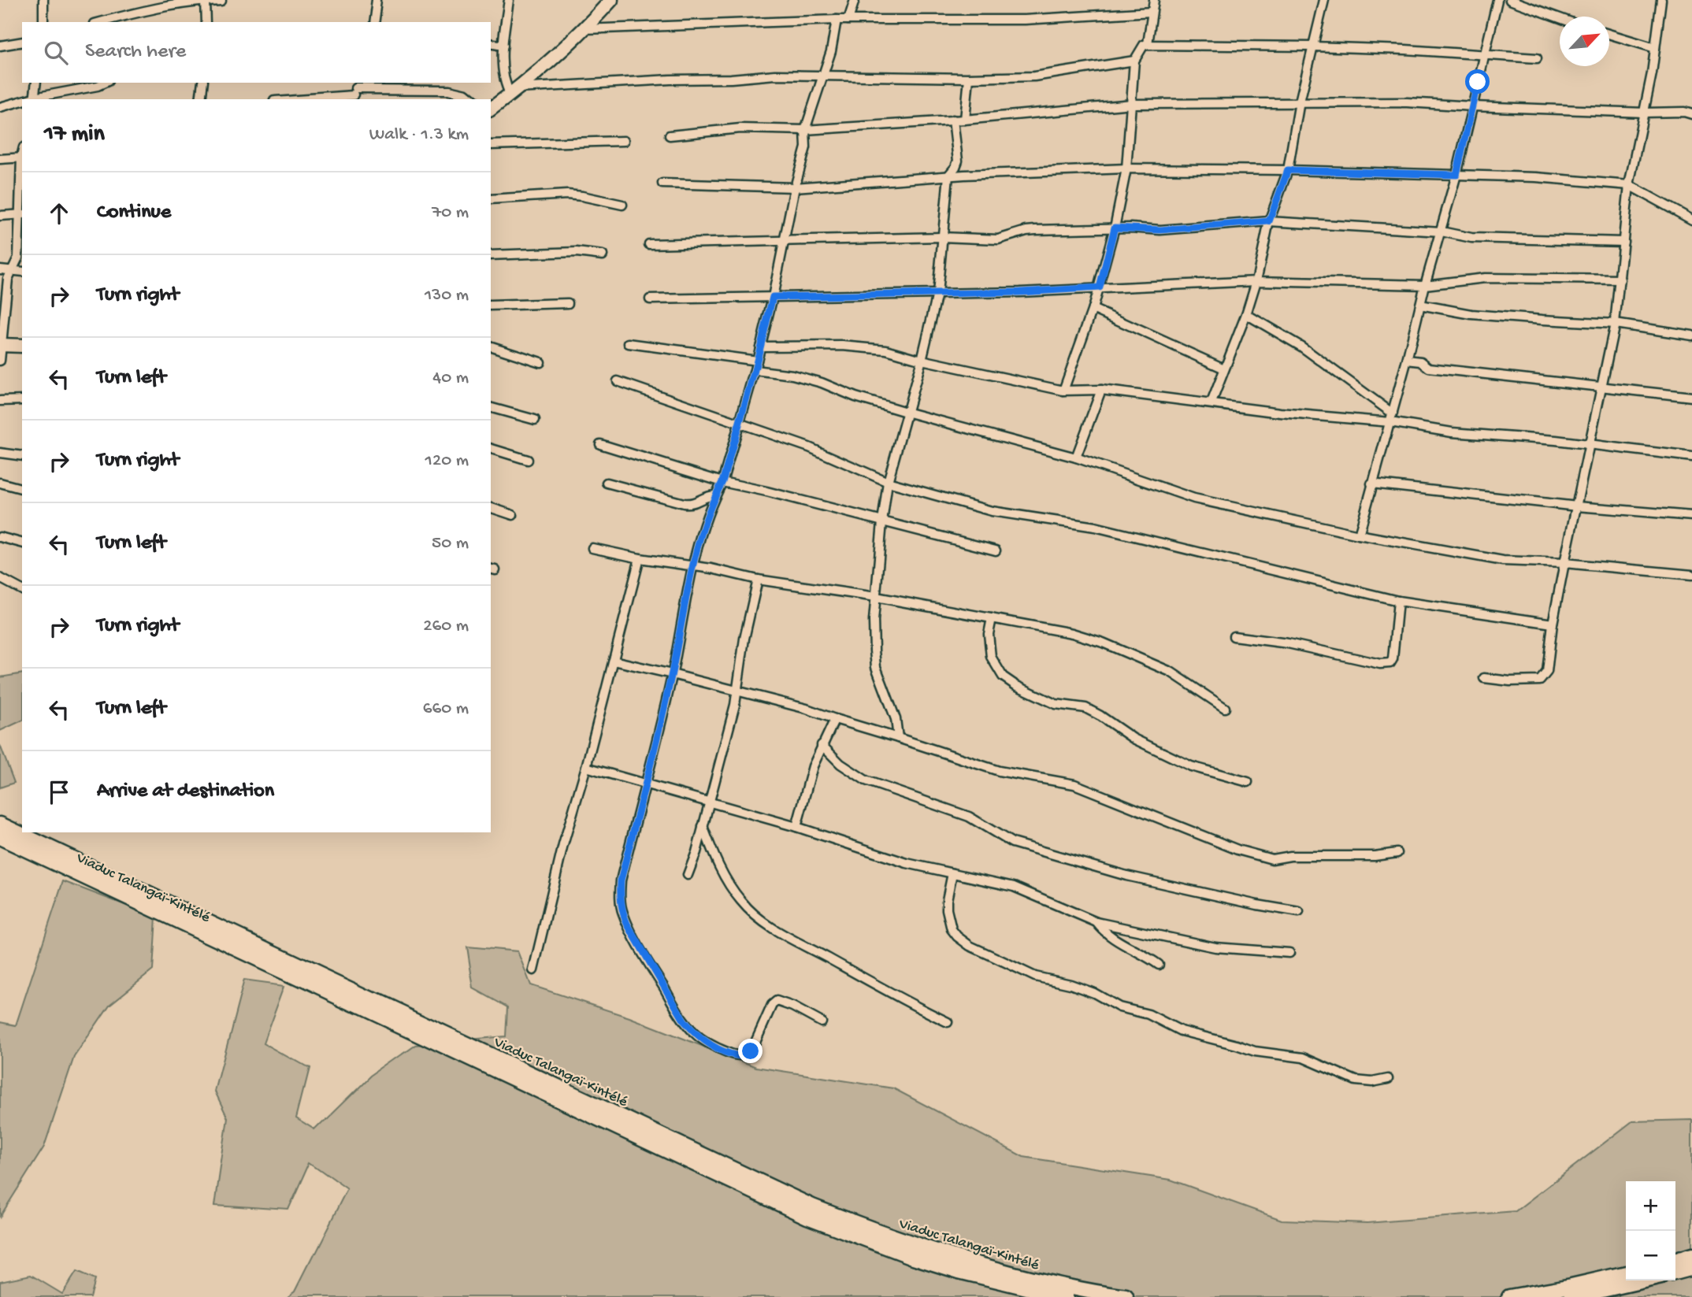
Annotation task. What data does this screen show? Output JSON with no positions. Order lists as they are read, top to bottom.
{
  "streets": {
    "highway": ["Viaduc Talangaï-Kintélé"]
  },
  "north": "top right",
  "page": {
    "search": "Search here",
    "heading": ["17 min", "Walk · 1.3 km"],
    "list": [
      ["Continue", "70 m"],
      ["Turn right", "130 m"],
      ["Turn left", "40 m"],
      ["Turn right", "120 m"],
      ["Turn left", "50 m"],
      ["Turn right", "260 m"],
      ["Turn left", "660 m"],
      "Arrive at destination"
    ],
    "map_buttons": ["+", "−"]
  }
}
